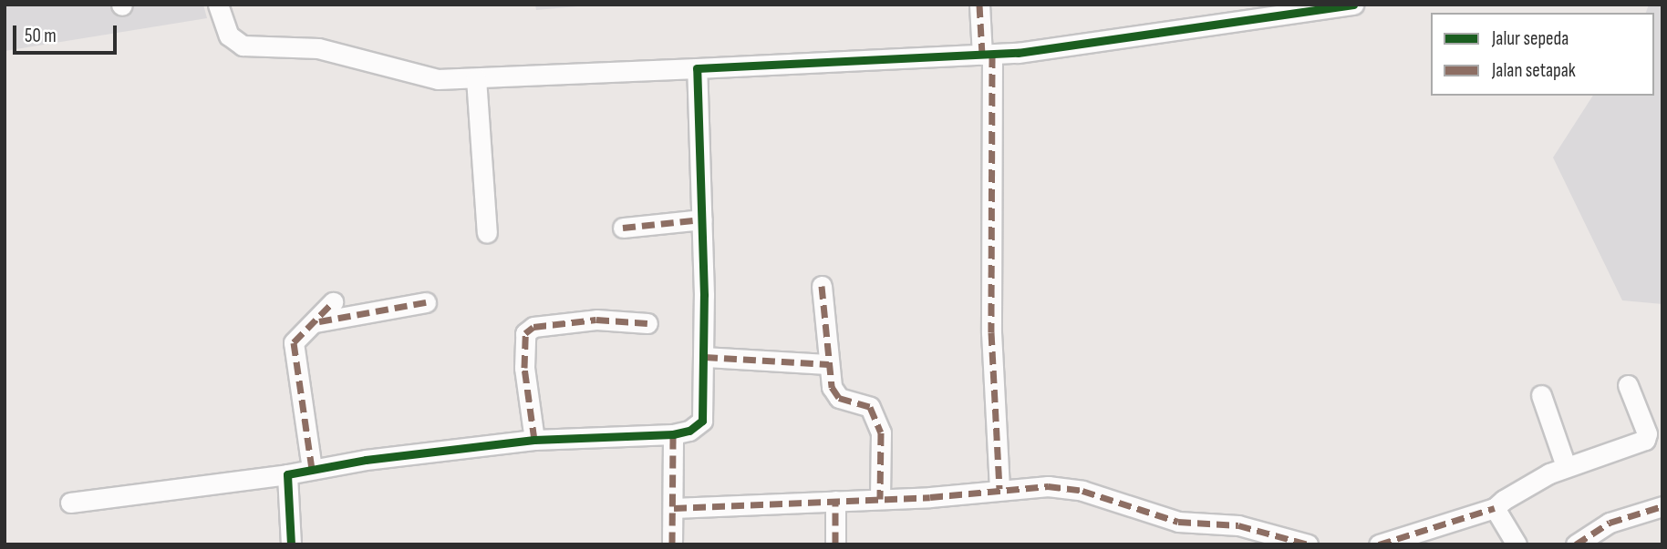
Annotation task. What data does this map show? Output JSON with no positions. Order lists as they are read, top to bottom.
{
  "legend": ["Jalur sepeda", "Jalan setapak"],
  "scale_bar": "50 m"
}
